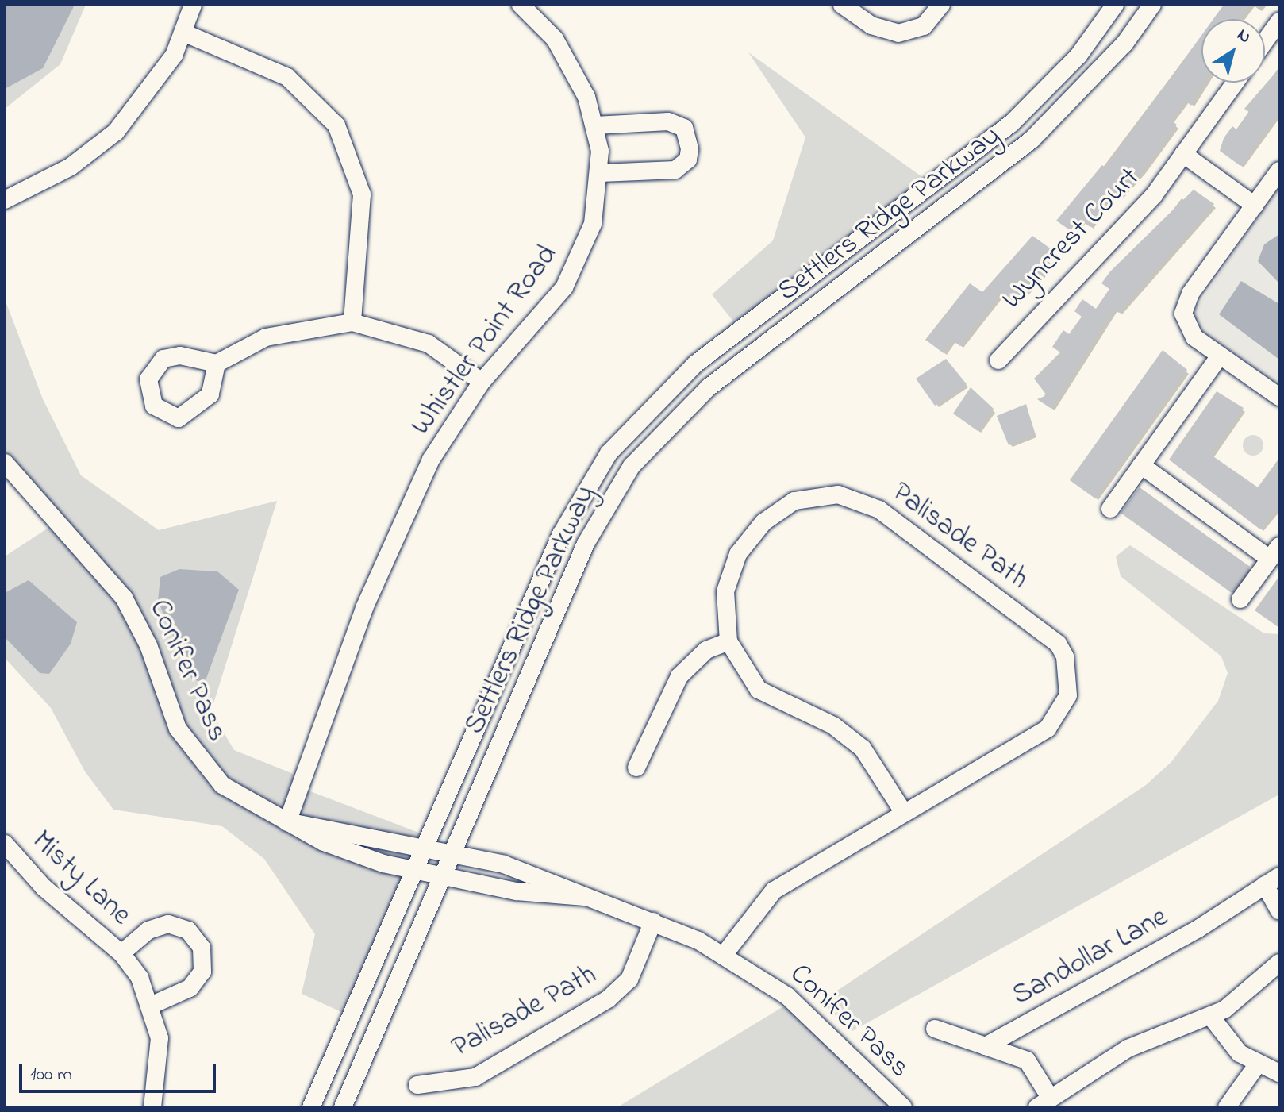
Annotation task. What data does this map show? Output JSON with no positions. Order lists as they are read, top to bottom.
{
  "streets": {
    "street": [
      "Settlers Ridge Parkway",
      "Wyncrest Court",
      "Whistler Point Road",
      "Palisade Path",
      "Conifer Pass",
      "Misty Lane",
      "Sandollar Lane"
    ]
  },
  "crossings": [
    ["Settlers Ridge Parkway", "Conifer Pass"],
    ["Whistler Point Road", "Conifer Pass"],
    ["Palisade Path", "Conifer Pass"]
  ],
  "scale_bar": "100 m",
  "north": "top right"
}
